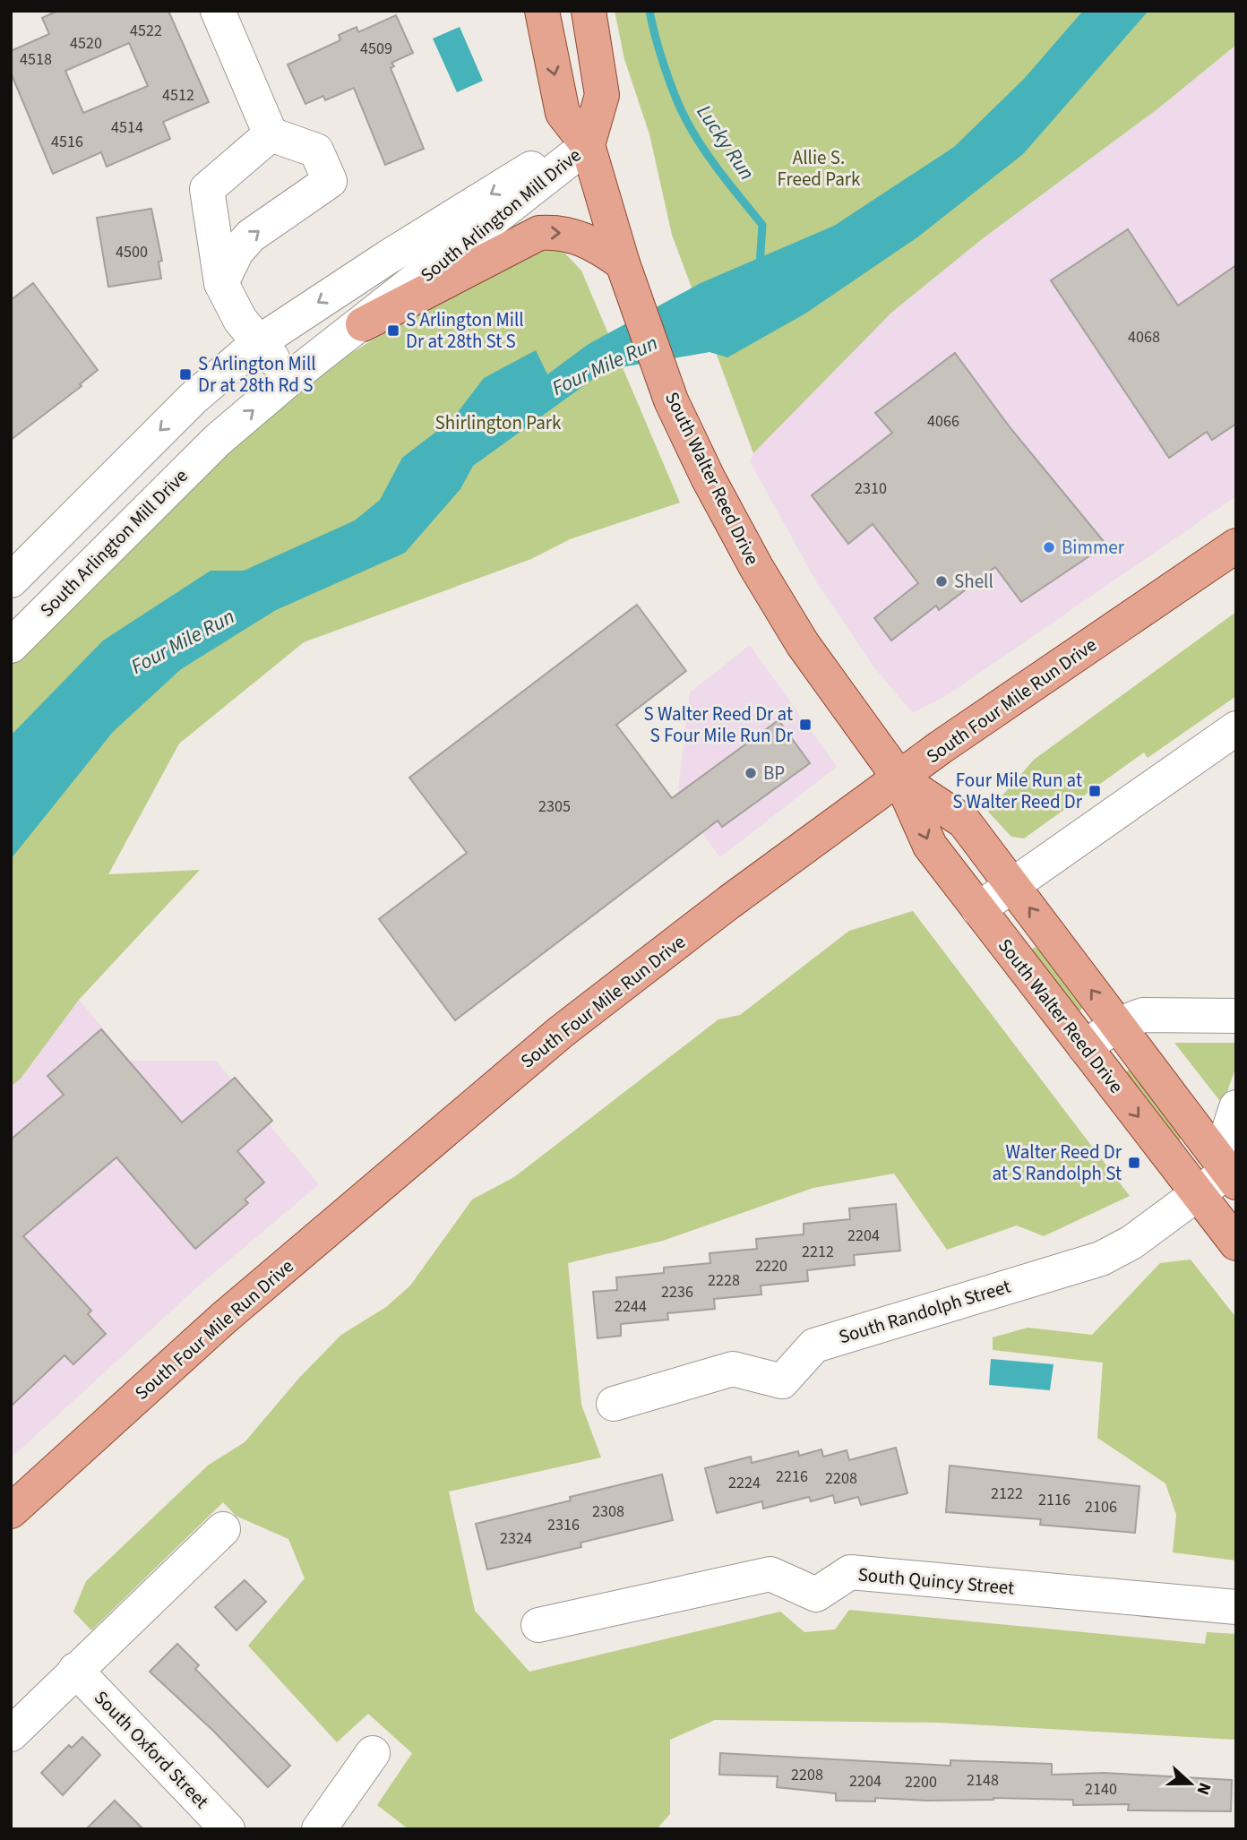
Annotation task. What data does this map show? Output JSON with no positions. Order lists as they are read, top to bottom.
{
  "streets": {
    "main road": ["South Walter Reed Drive", "South Four Mile Run Drive"],
    "street": [
      "South Arlington Mill Drive",
      "South Randolph Street",
      "South Quincy Street",
      "South Oxford Street"
    ]
  },
  "crossings": [
    ["South Arlington Mill Drive", "South Walter Reed Drive"],
    ["South Walter Reed Drive", "South Four Mile Run Drive"],
    ["South Walter Reed Drive", "South Randolph Street"]
  ],
  "water": ["Lucky Run", "Four Mile Run"],
  "parks": ["Allie S. Freed Park", "Shirlington Park"],
  "places": {
    "transit": [
      "S Arlington Mill Dr at 28th St S",
      "S Arlington Mill Dr at 28th Rd S",
      "S Walter Reed Dr at S Four Mile Run Dr",
      "Four Mile Run at S Walter Reed Dr",
      "Walter Reed Dr at S Randolph St"
    ],
    "other": ["Bimmer", "Shell", "BP"]
  },
  "house_numbers": [
    "4522",
    "4520",
    "4509",
    "4518",
    "4512",
    "4514",
    "4516",
    "4500",
    "4068",
    "4066",
    "2310",
    "2305",
    "2204",
    "2212",
    "2220",
    "2228",
    "2236",
    "2244",
    "2216",
    "2208",
    "2224",
    "2122",
    "2116",
    "2106",
    "2308",
    "2316",
    "2324",
    "2208",
    "2148",
    "2204",
    "2200",
    "2140"
  ],
  "north": "right"
}
